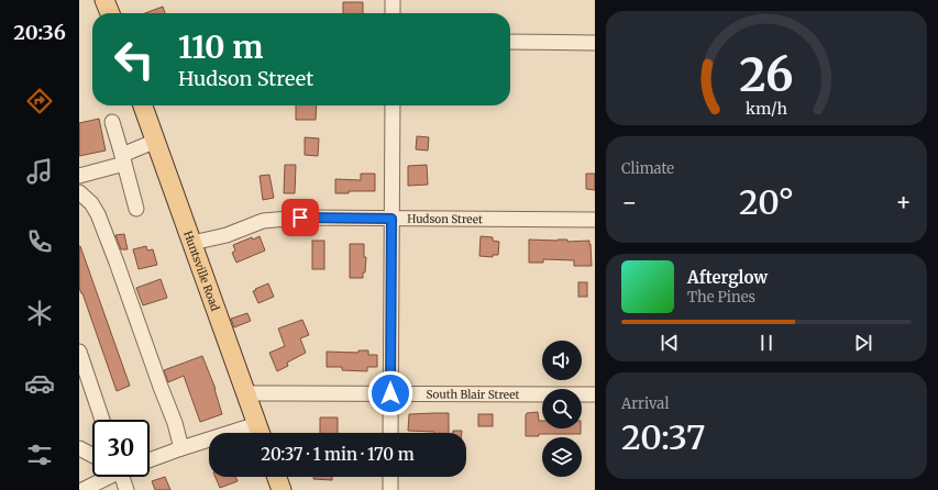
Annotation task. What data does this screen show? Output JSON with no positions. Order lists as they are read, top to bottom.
{
  "streets": {
    "main road": ["Huntsville Road"],
    "street": ["Hudson Street", "South Blair Street"]
  },
  "crossings": [
    ["Hudson Street", "Huntsville Road"],
    ["Huntsville Road", "South Blair Street"]
  ],
  "page": {
    "tabs": "20:36",
    "turn": ["110 m", "Hudson Street"],
    "tile": [
      "Climate",
      ["Arrival", "20:37"]
    ],
    "heat": ["−", "20°", "+"],
    "song": ["Afterglow", "The Pines"],
    "limit": "30",
    "trip": "20:37 · 1 min · 170 m",
    "gauge": ["26", "km/h"]
  }
}
